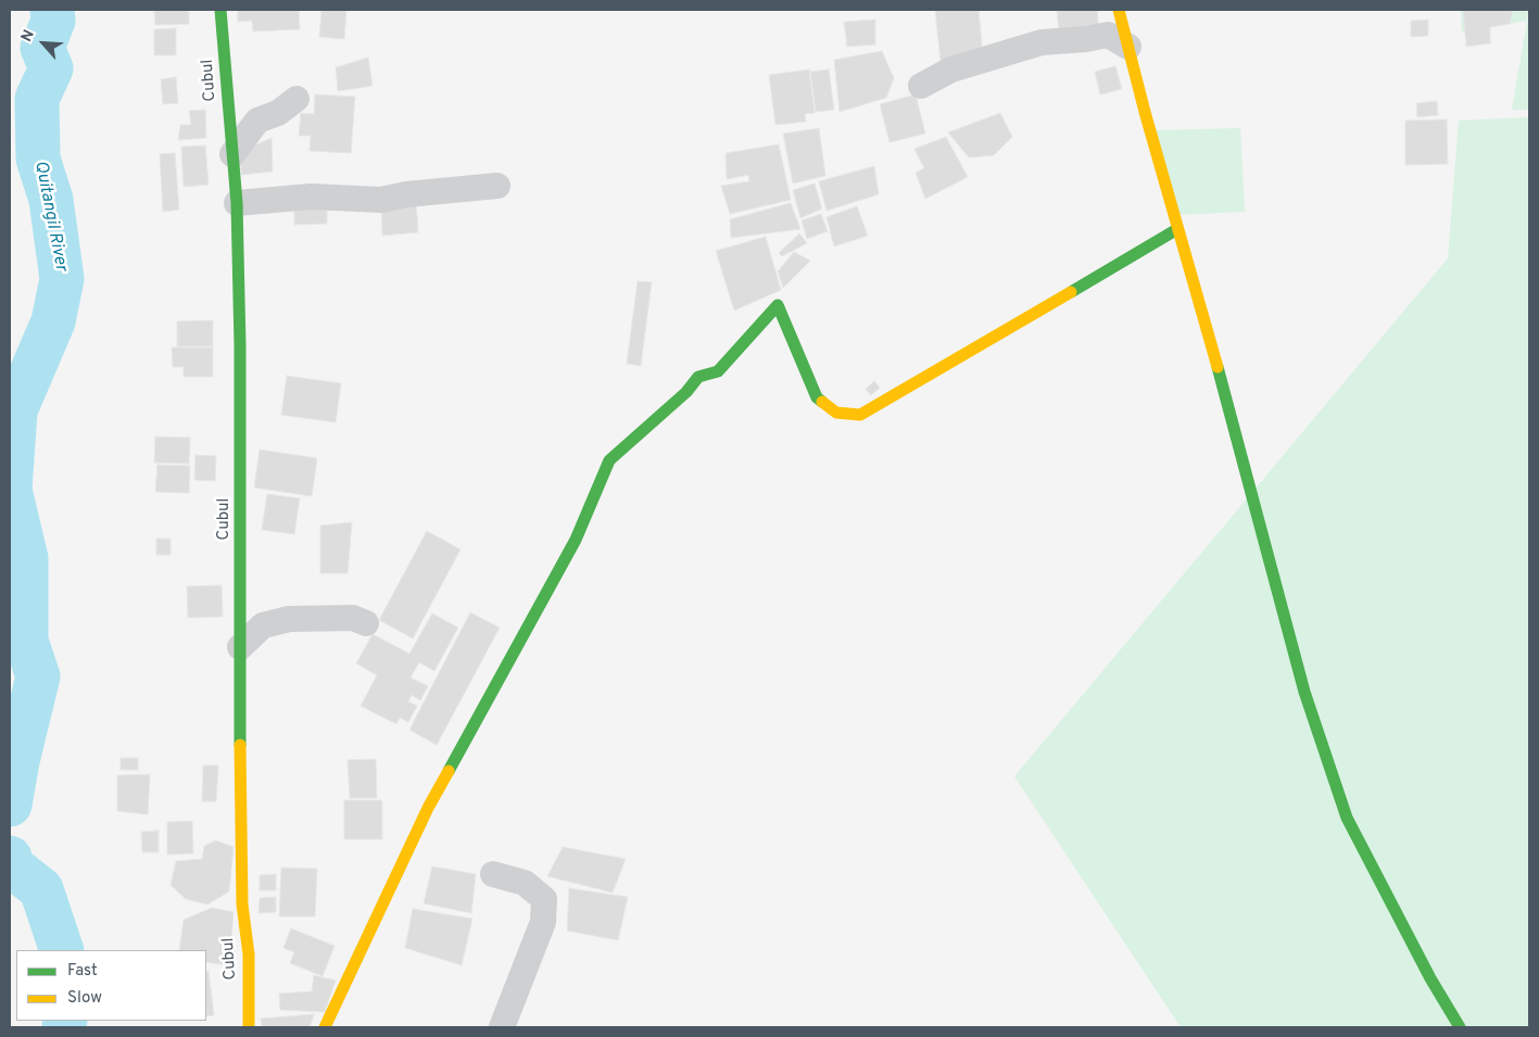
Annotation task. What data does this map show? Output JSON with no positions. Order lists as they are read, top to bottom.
{
  "streets": {
    "street": ["Cubul"]
  },
  "water": ["Quitangil River"],
  "legend": ["Fast", "Slow"],
  "north": "top left"
}
